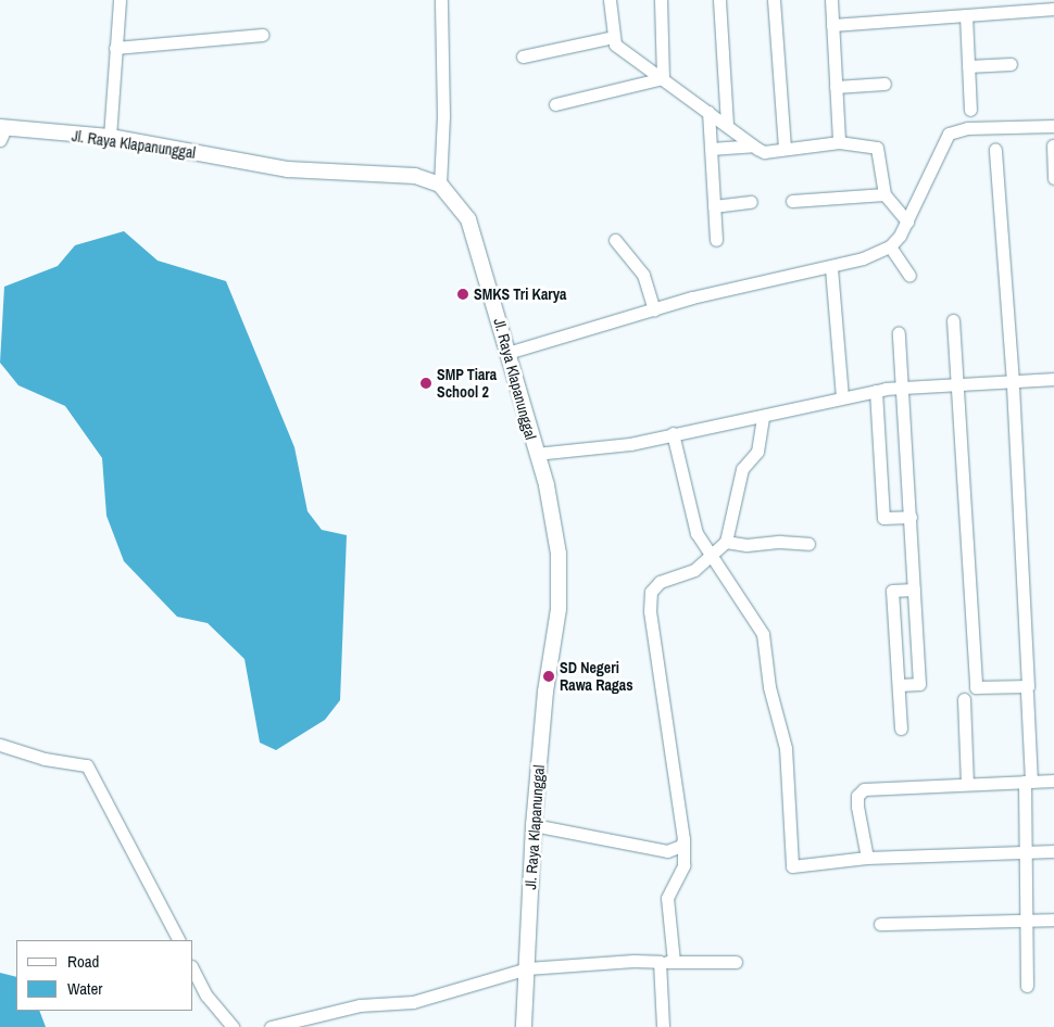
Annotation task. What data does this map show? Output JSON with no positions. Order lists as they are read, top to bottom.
{
  "streets": {
    "street": ["Jl. Raya Klapanunggal"]
  },
  "places": ["SMKS Tri Karya", "SMP Tiara School 2", "SD Negeri Rawa Ragas"],
  "legend": ["Road", "Water"]
}
